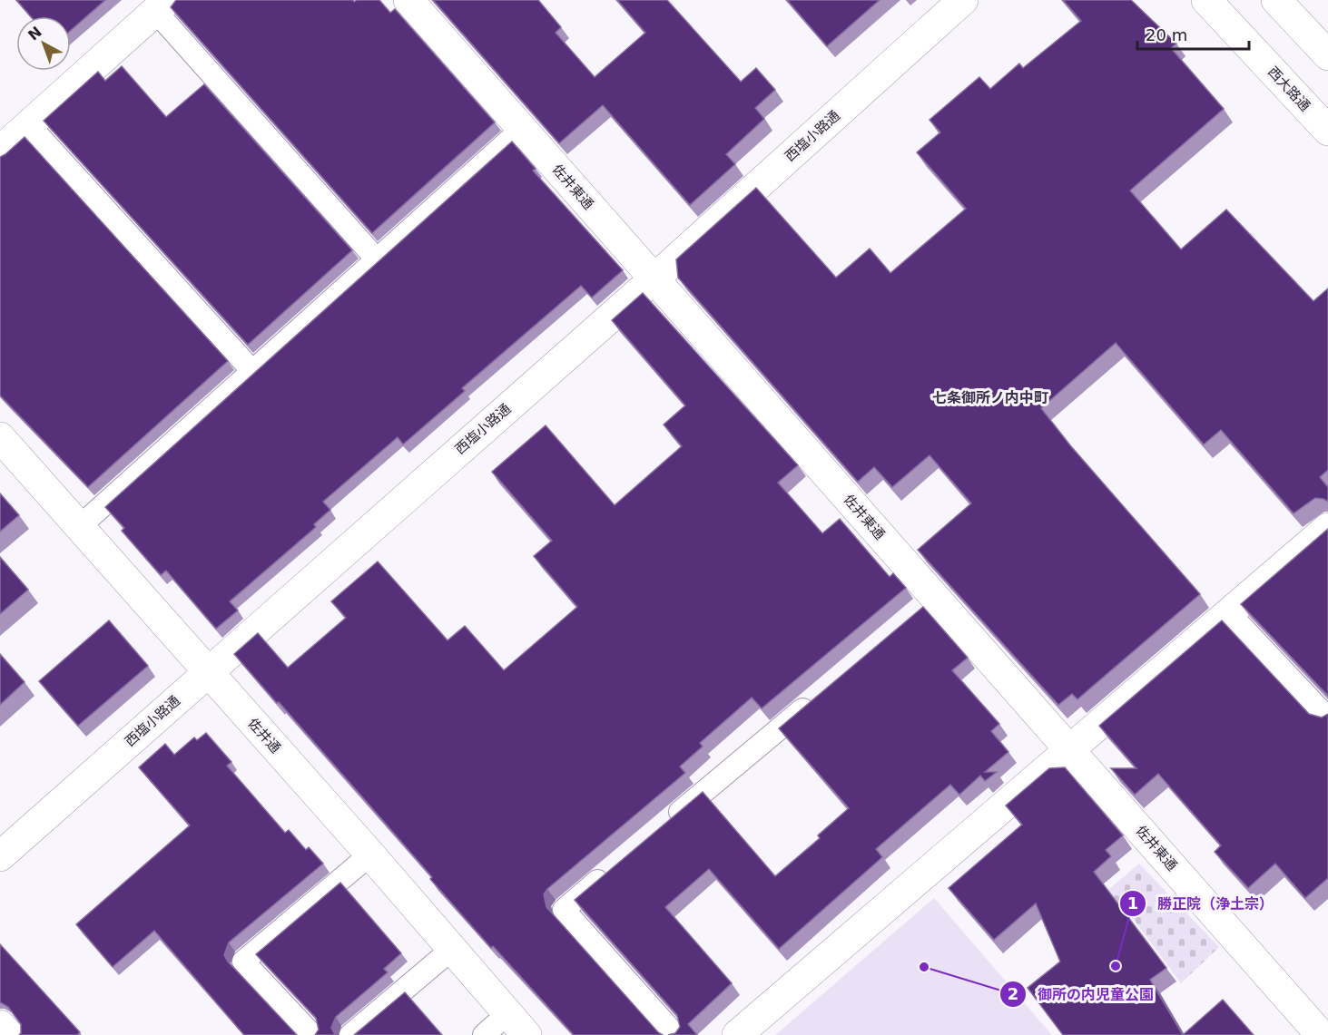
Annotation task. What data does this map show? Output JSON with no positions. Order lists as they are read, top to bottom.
{
  "streets": {
    "street": [
      "西大路通",
      "西塩小路通",
      "佐井東通",
      "佐井通"
    ]
  },
  "crossings": [
    ["西塩小路通", "佐井東通"],
    ["西塩小路通", "佐井通"]
  ],
  "districts": ["七条御所ノ内中町"],
  "places": ["勝正院（浄土宗）", "御所の内児童公園"],
  "scale_bar": "20 m",
  "north": "top left"
}
